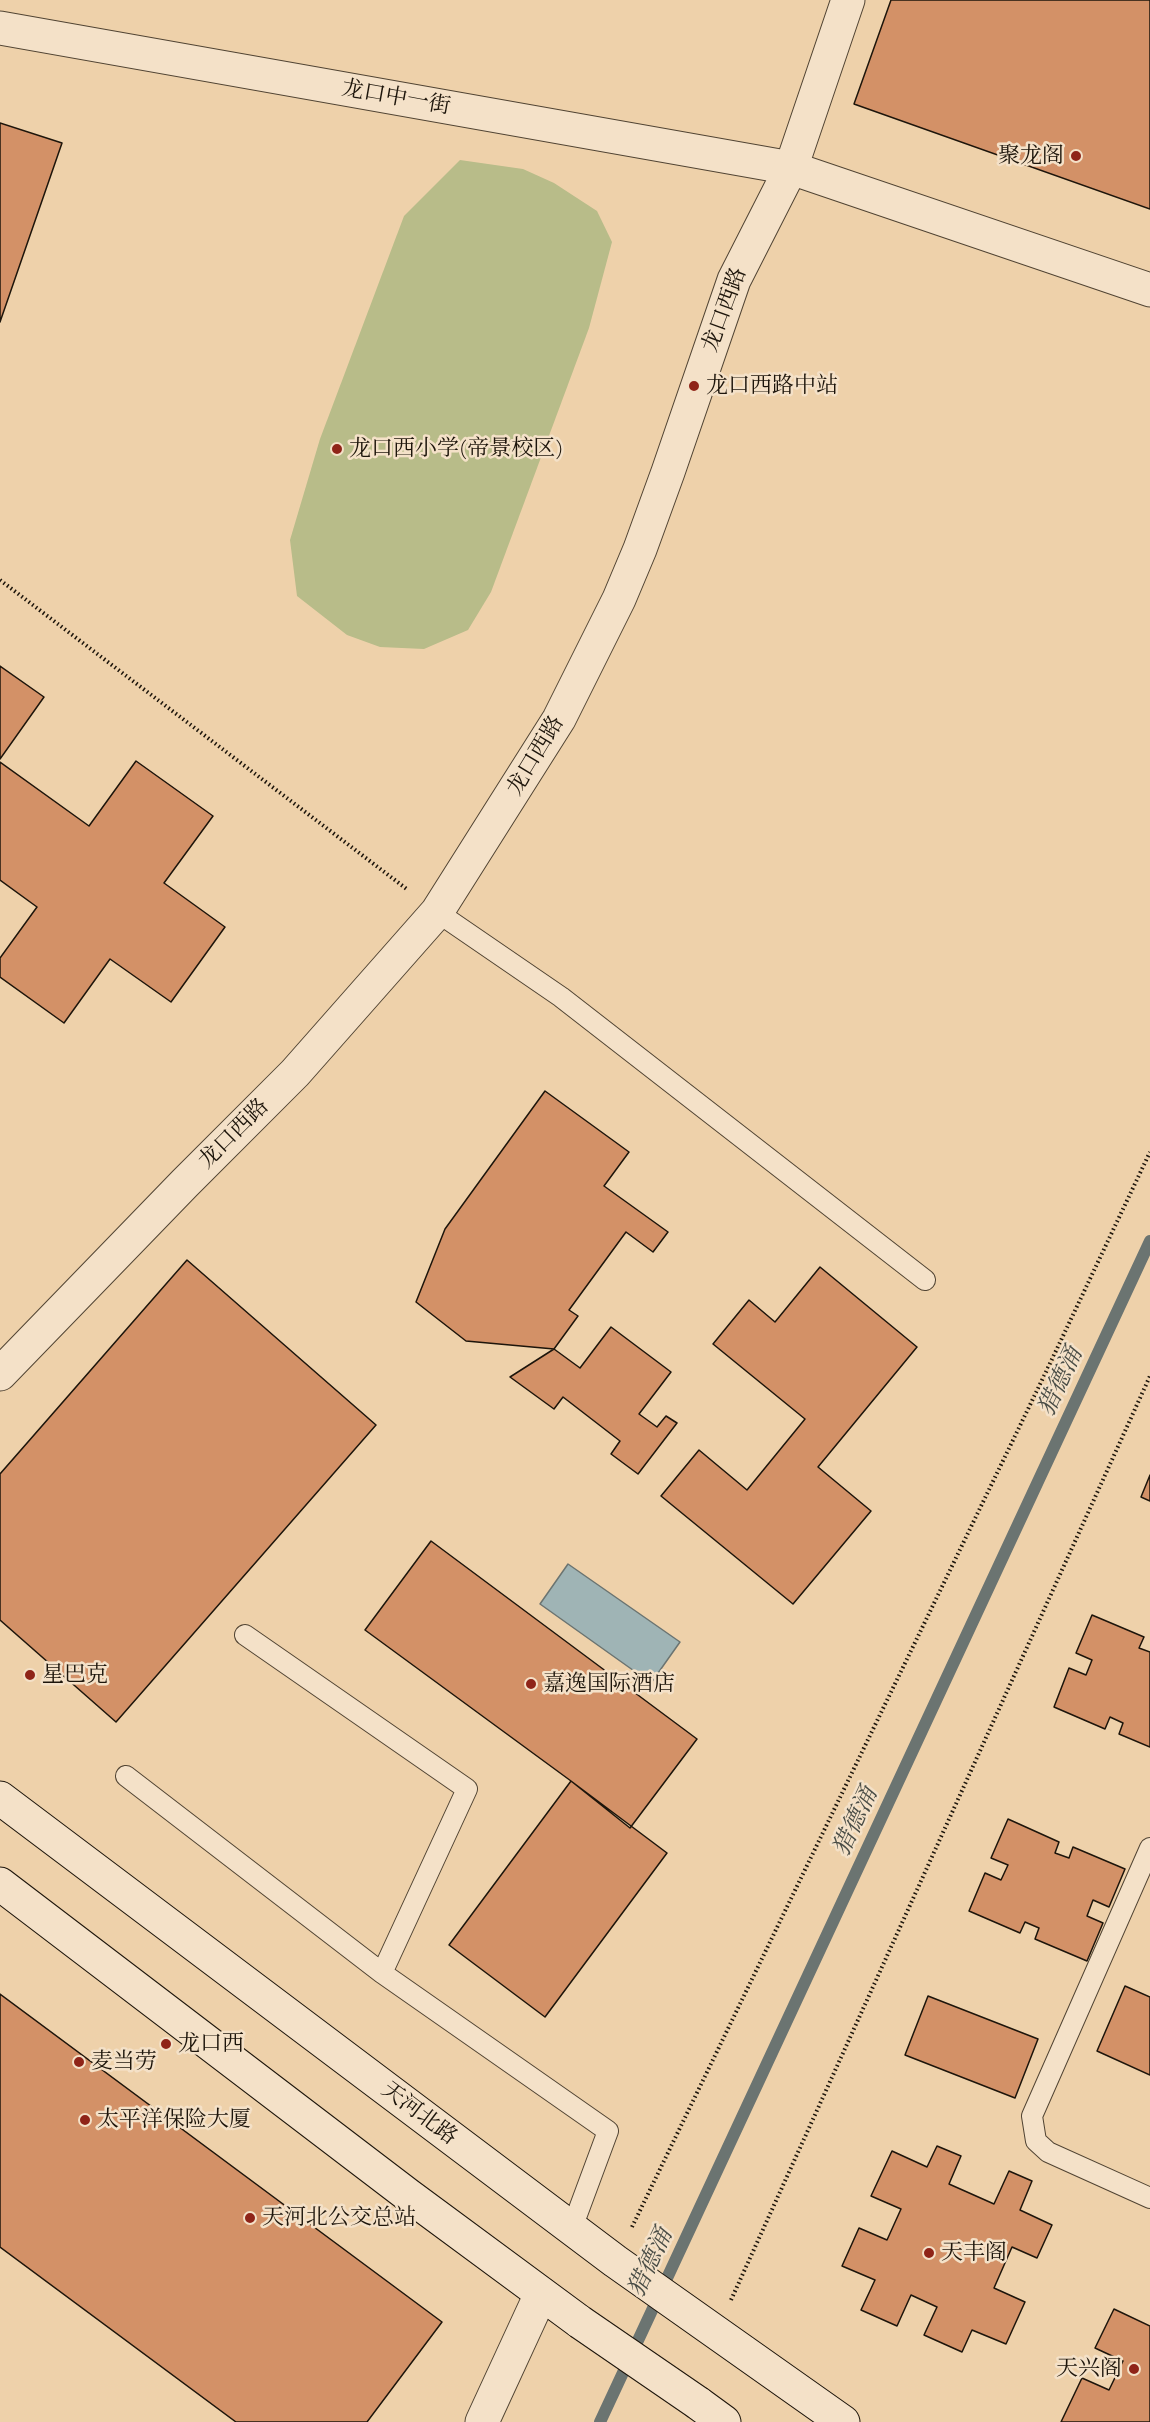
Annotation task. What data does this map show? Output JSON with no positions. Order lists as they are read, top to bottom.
{
  "streets": {
    "street": ["龙口中一街", "龙口西路", "天河北路"]
  },
  "crossings": [
    ["龙口中一街", "龙口西路"]
  ],
  "water": ["猎德涌"],
  "places": [
    "聚龙阁",
    "龙口西路中站",
    "龙口西小学(帝景校区)",
    "星巴克",
    "嘉逸国际酒店",
    "龙口西",
    "麦当劳",
    "太平洋保险大厦",
    "天河北公交总站",
    "天丰阁",
    "天兴阁"
  ]
}
